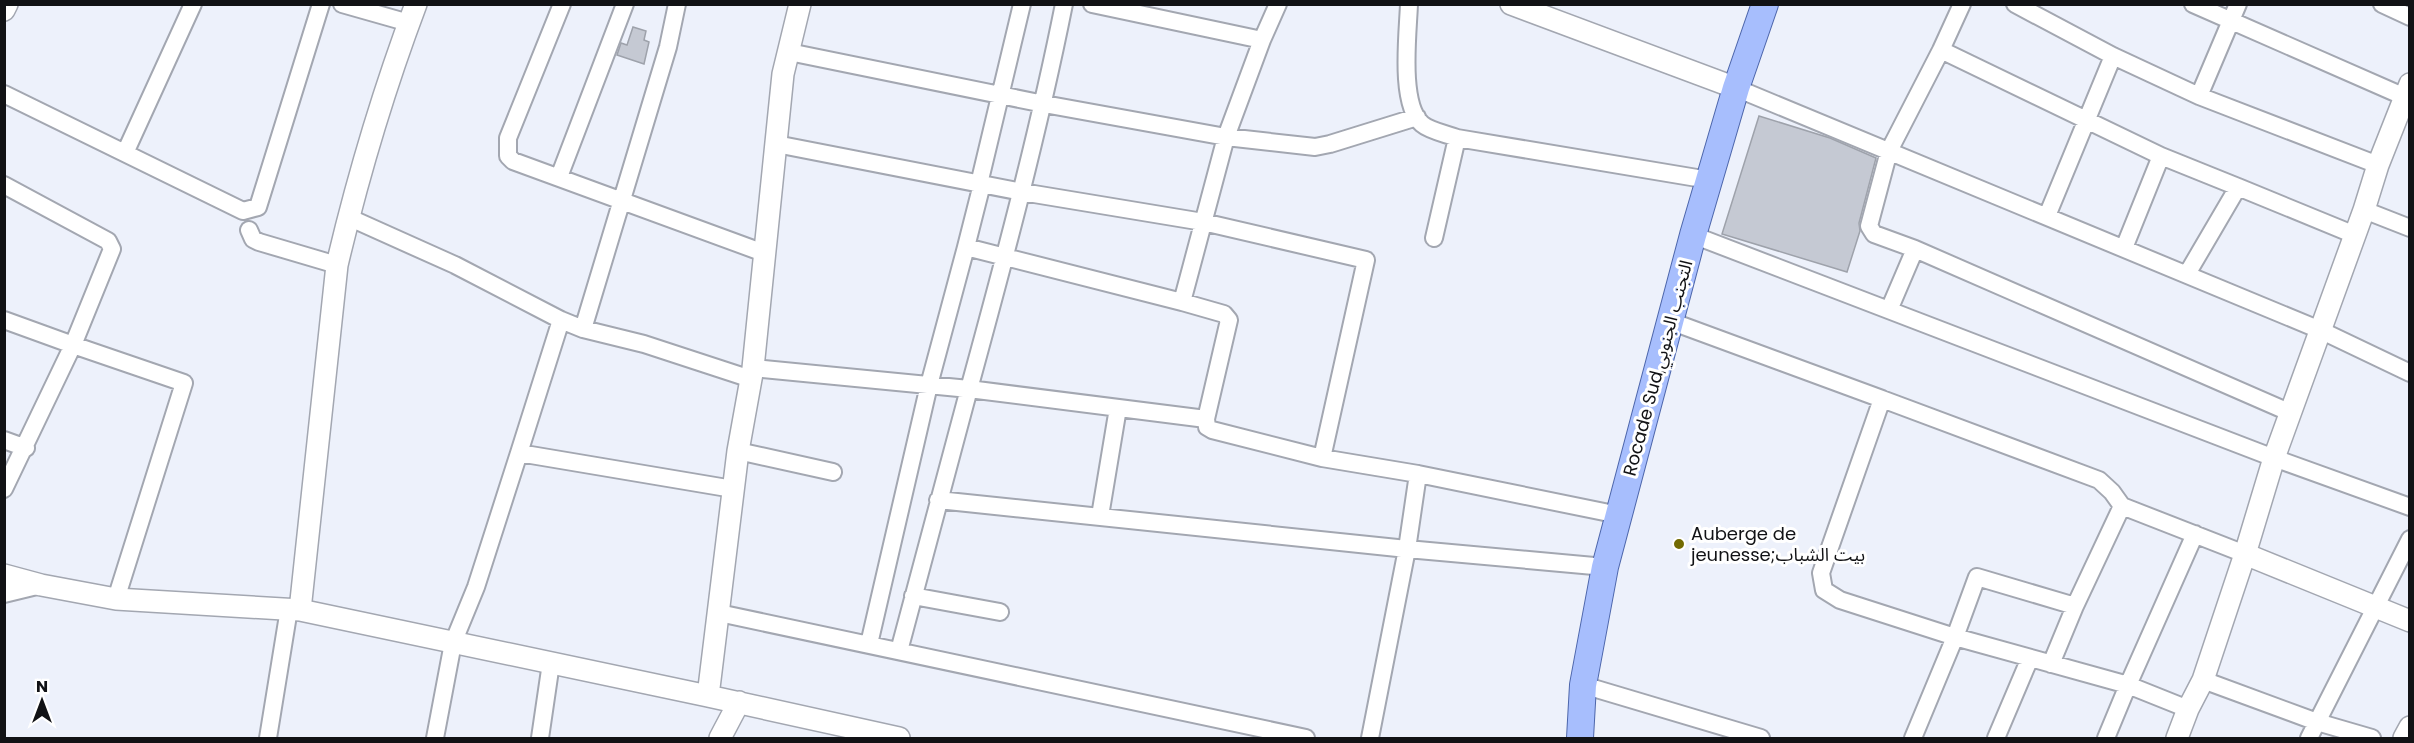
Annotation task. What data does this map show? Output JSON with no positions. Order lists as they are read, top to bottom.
{
  "streets": {
    "main road": ["Rocade Sud,التجنب الجنوبي"]
  },
  "places": ["Auberge de jeunesse;بيت الشباب"],
  "north": "top"
}
